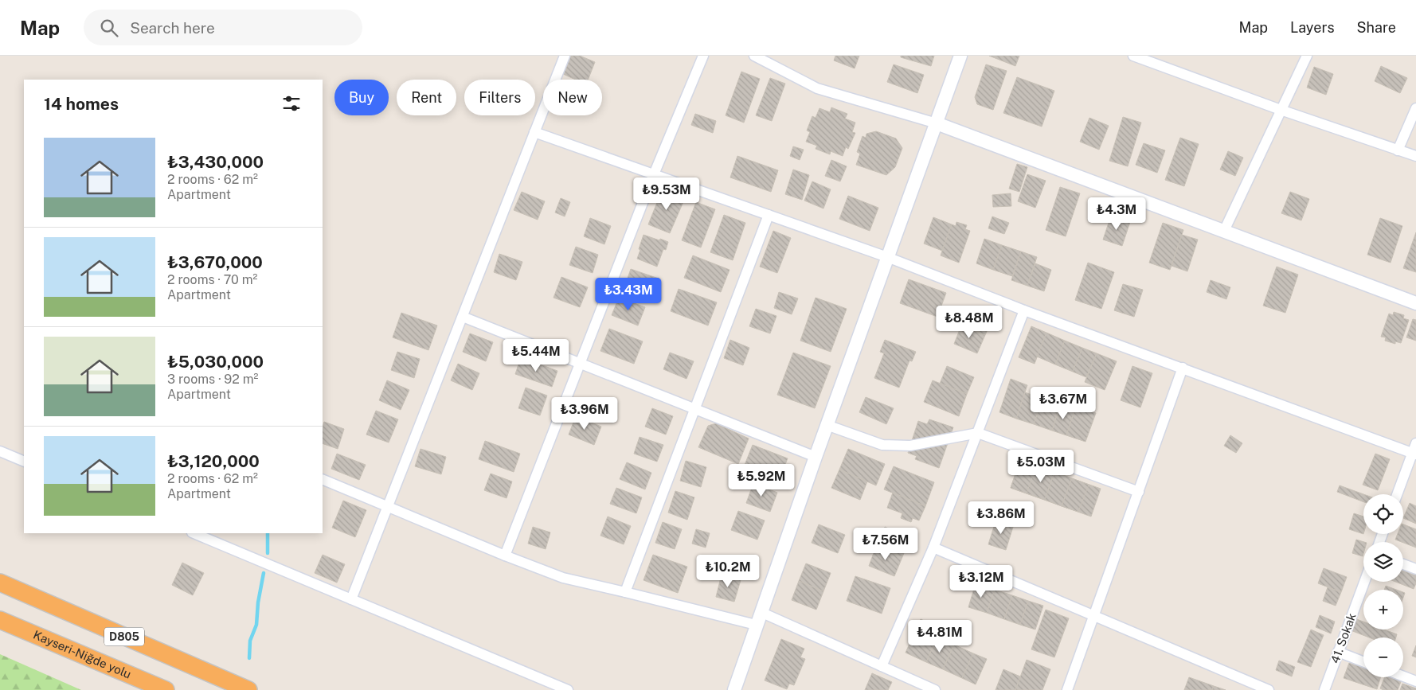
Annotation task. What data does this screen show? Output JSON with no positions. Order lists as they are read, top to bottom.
{
  "streets": {
    "highway": ["D805", "Kayseri-Niğde yolu"],
    "street": ["41. Sokak"]
  },
  "page": {
    "header": "Map",
    "search": "Search here",
    "nav": ["Map", "Layers", "Share"],
    "chip": [
      "Buy",
      "Rent",
      "Filters",
      "New"
    ],
    "heading": "14 homes",
    "list": [
      {
        "name": "₺3,430,000",
        "note": "2 rooms · 62 m² · Apartment"
      },
      {
        "name": "₺3,670,000",
        "note": "2 rooms · 70 m² · Apartment"
      },
      {
        "name": "₺5,030,000",
        "note": "3 rooms · 92 m² · Apartment"
      },
      {
        "name": "₺3,120,000",
        "note": "2 rooms · 62 m² · Apartment"
      }
    ],
    "price": [
      "₺9.53M",
      "₺4.3M",
      "₺3.43M",
      "₺8.48M",
      "₺5.44M",
      "₺3.67M",
      "₺3.96M",
      "₺5.03M",
      "₺5.92M",
      "₺3.86M",
      "₺7.56M",
      "₺10.2M",
      "₺3.12M",
      "₺4.81M"
    ],
    "map_buttons": ["+", "−"]
  }
}
